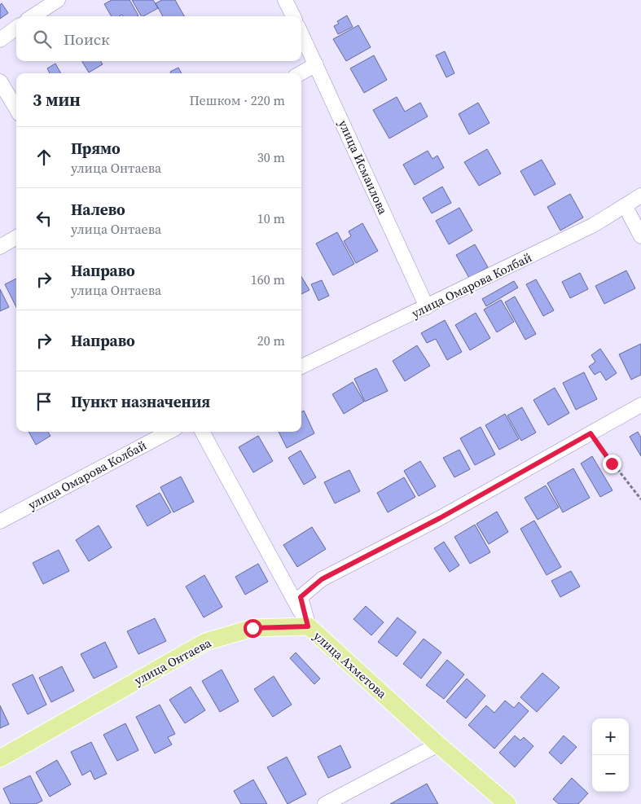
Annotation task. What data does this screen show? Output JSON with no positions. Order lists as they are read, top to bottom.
{
  "streets": {
    "main road": ["улица Онтаева", "улица Ахметова"],
    "street": ["улица Исмаилова", "улица Омарова Колбай"]
  },
  "crossings": [
    ["улица Исмаилова", "улица Омарова Колбай"],
    ["улица Онтаева", "улица Ахметова"]
  ],
  "page": {
    "search": "Поиск",
    "heading": ["3 мин", "Пешком · 220 m"],
    "list": [
      ["Прямо", "улица Онтаева", "30 m"],
      ["Налево", "улица Онтаева", "10 m"],
      ["Направо", "улица Онтаева", "160 m"],
      ["Направо", "20 m"],
      "Пункт назначения"
    ],
    "map_buttons": ["+", "−"]
  }
}
